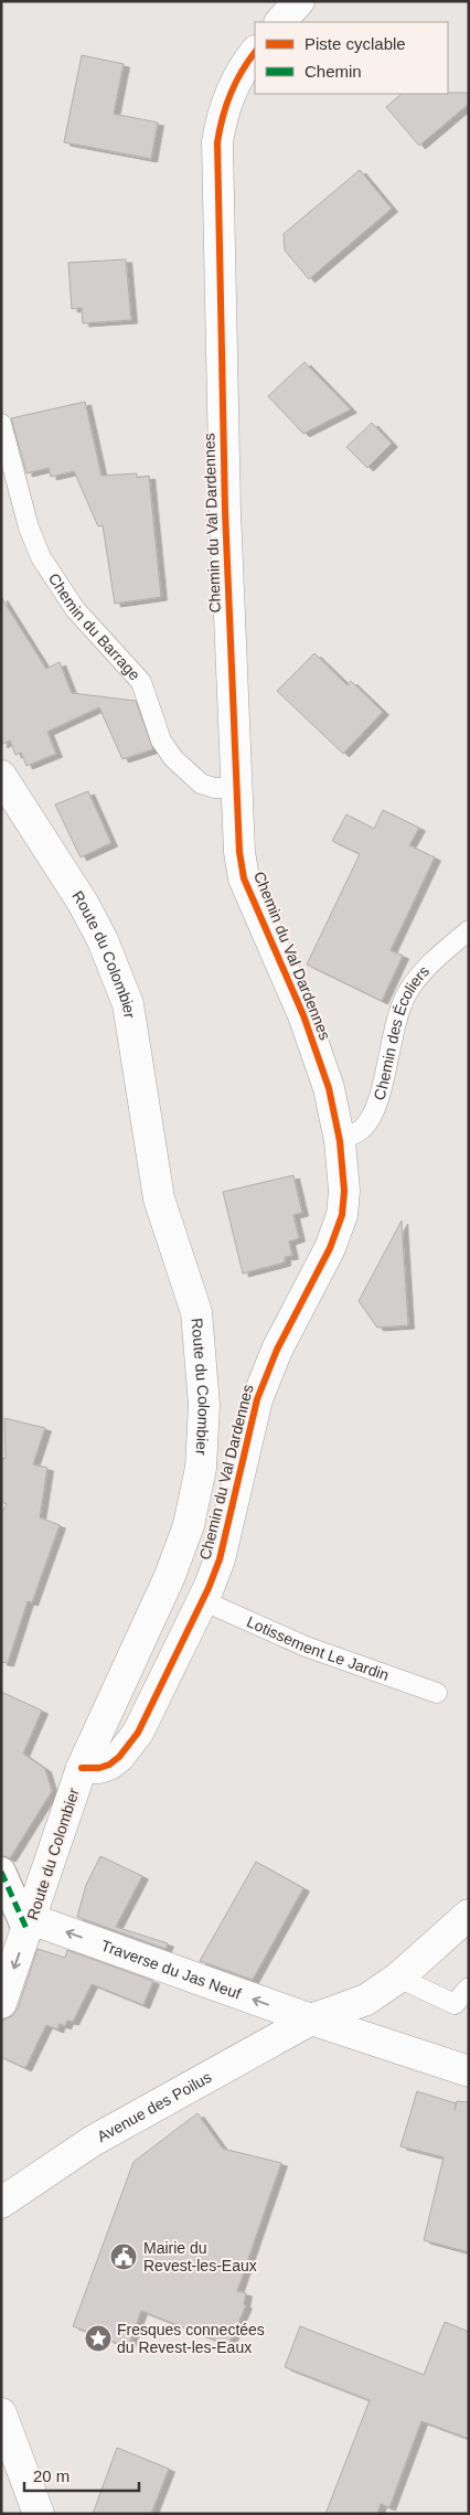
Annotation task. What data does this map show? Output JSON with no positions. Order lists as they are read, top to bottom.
{
  "streets": {
    "street": [
      "Chemin du Val Dardennes",
      "Route du Colombier",
      "Traverse du Jas Neuf",
      "Avenue des Poilus"
    ],
    "lane": ["Chemin du Barrage", "Chemin des Écoliers", "Lotissement Le Jardin"]
  },
  "crossings": [
    ["Chemin du Val Dardennes", "Chemin du Barrage"],
    ["Chemin du Val Dardennes", "Route du Colombier"],
    ["Chemin du Val Dardennes", "Chemin des Écoliers"],
    ["Chemin du Val Dardennes", "Lotissement Le Jardin"],
    ["Route du Colombier", "Traverse du Jas Neuf"],
    ["Traverse du Jas Neuf", "Avenue des Poilus"]
  ],
  "one_way": ["Traverse du Jas Neuf"],
  "places": {
    "public building": ["Mairie du Revest-les-Eaux"],
    "place": ["Fresques connectées du Revest-les-Eaux"]
  },
  "legend": ["Piste cyclable", "Chemin"],
  "scale_bar": "20 m"
}
